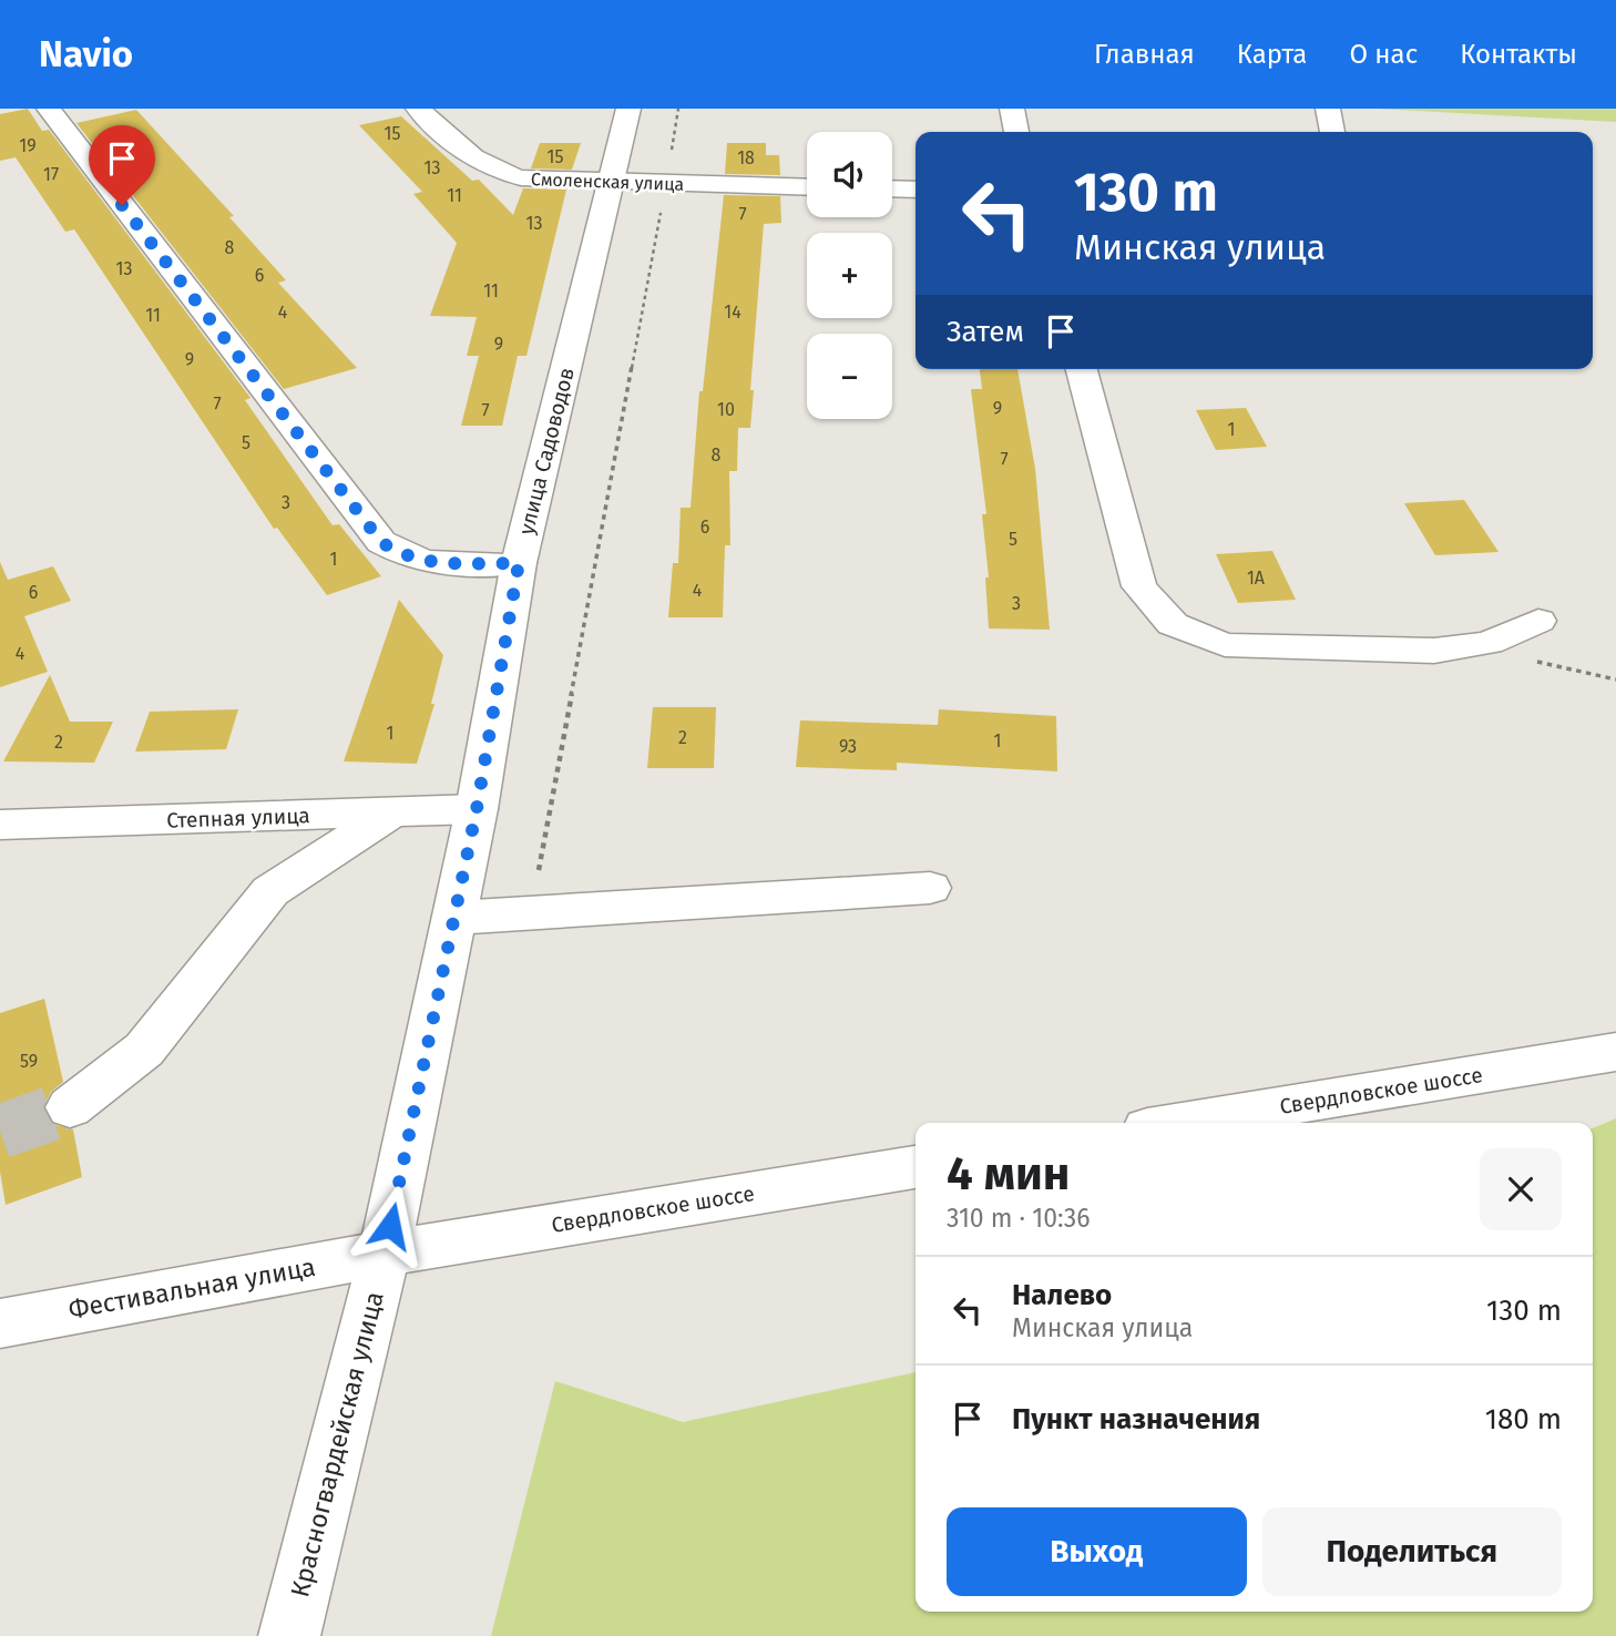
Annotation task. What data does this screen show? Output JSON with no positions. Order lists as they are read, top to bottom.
{
  "streets": {
    "street": [
      "Смоленская улица",
      "улица Садоводов",
      "Степная улица",
      "Свердловское шоссе",
      "Фестивальная улица",
      "Красногвардейская улица"
    ]
  },
  "crossings": [
    ["Смоленская улица", "улица Садоводов"],
    ["улица Садоводов", "Степная улица"],
    ["улица Садоводов", "Свердловское шоссе"],
    ["улица Садоводов", "Фестивальная улица"],
    ["улица Садоводов", "Красногвардейская улица"],
    ["Свердловское шоссе", "Фестивальная улица"],
    ["Свердловское шоссе", "Красногвардейская улица"],
    ["Фестивальная улица", "Красногвардейская улица"]
  ],
  "house_numbers": [
    "15",
    "19",
    "15",
    "18",
    "13",
    "17",
    "11",
    "7",
    "13",
    "8",
    "13",
    "6",
    "11",
    "4",
    "14",
    "11",
    "9",
    "9",
    "7",
    "9",
    "10",
    "7",
    "1",
    "5",
    "8",
    "7",
    "3",
    "6",
    "5",
    "1",
    "1А",
    "4",
    "6",
    "3",
    "4",
    "1",
    "2",
    "1",
    "2",
    "93",
    "59"
  ],
  "page": {
    "header": "Navio",
    "nav": [
      "Главная",
      "Карта",
      "О нас",
      "Контакты"
    ],
    "map_buttons": ["+", "−"],
    "turn": ["130 m", "Минская улица"],
    "then": "Затем",
    "heading": ["4 мин", "310 m · 10:36"],
    "list": [
      {
        "name": "Налево",
        "note": "Минская улица",
        "value": "130 m"
      },
      {
        "name": "Пункт назначения",
        "value": "180 m"
      }
    ],
    "buttons": ["Выход", "Поделиться"]
  }
}
